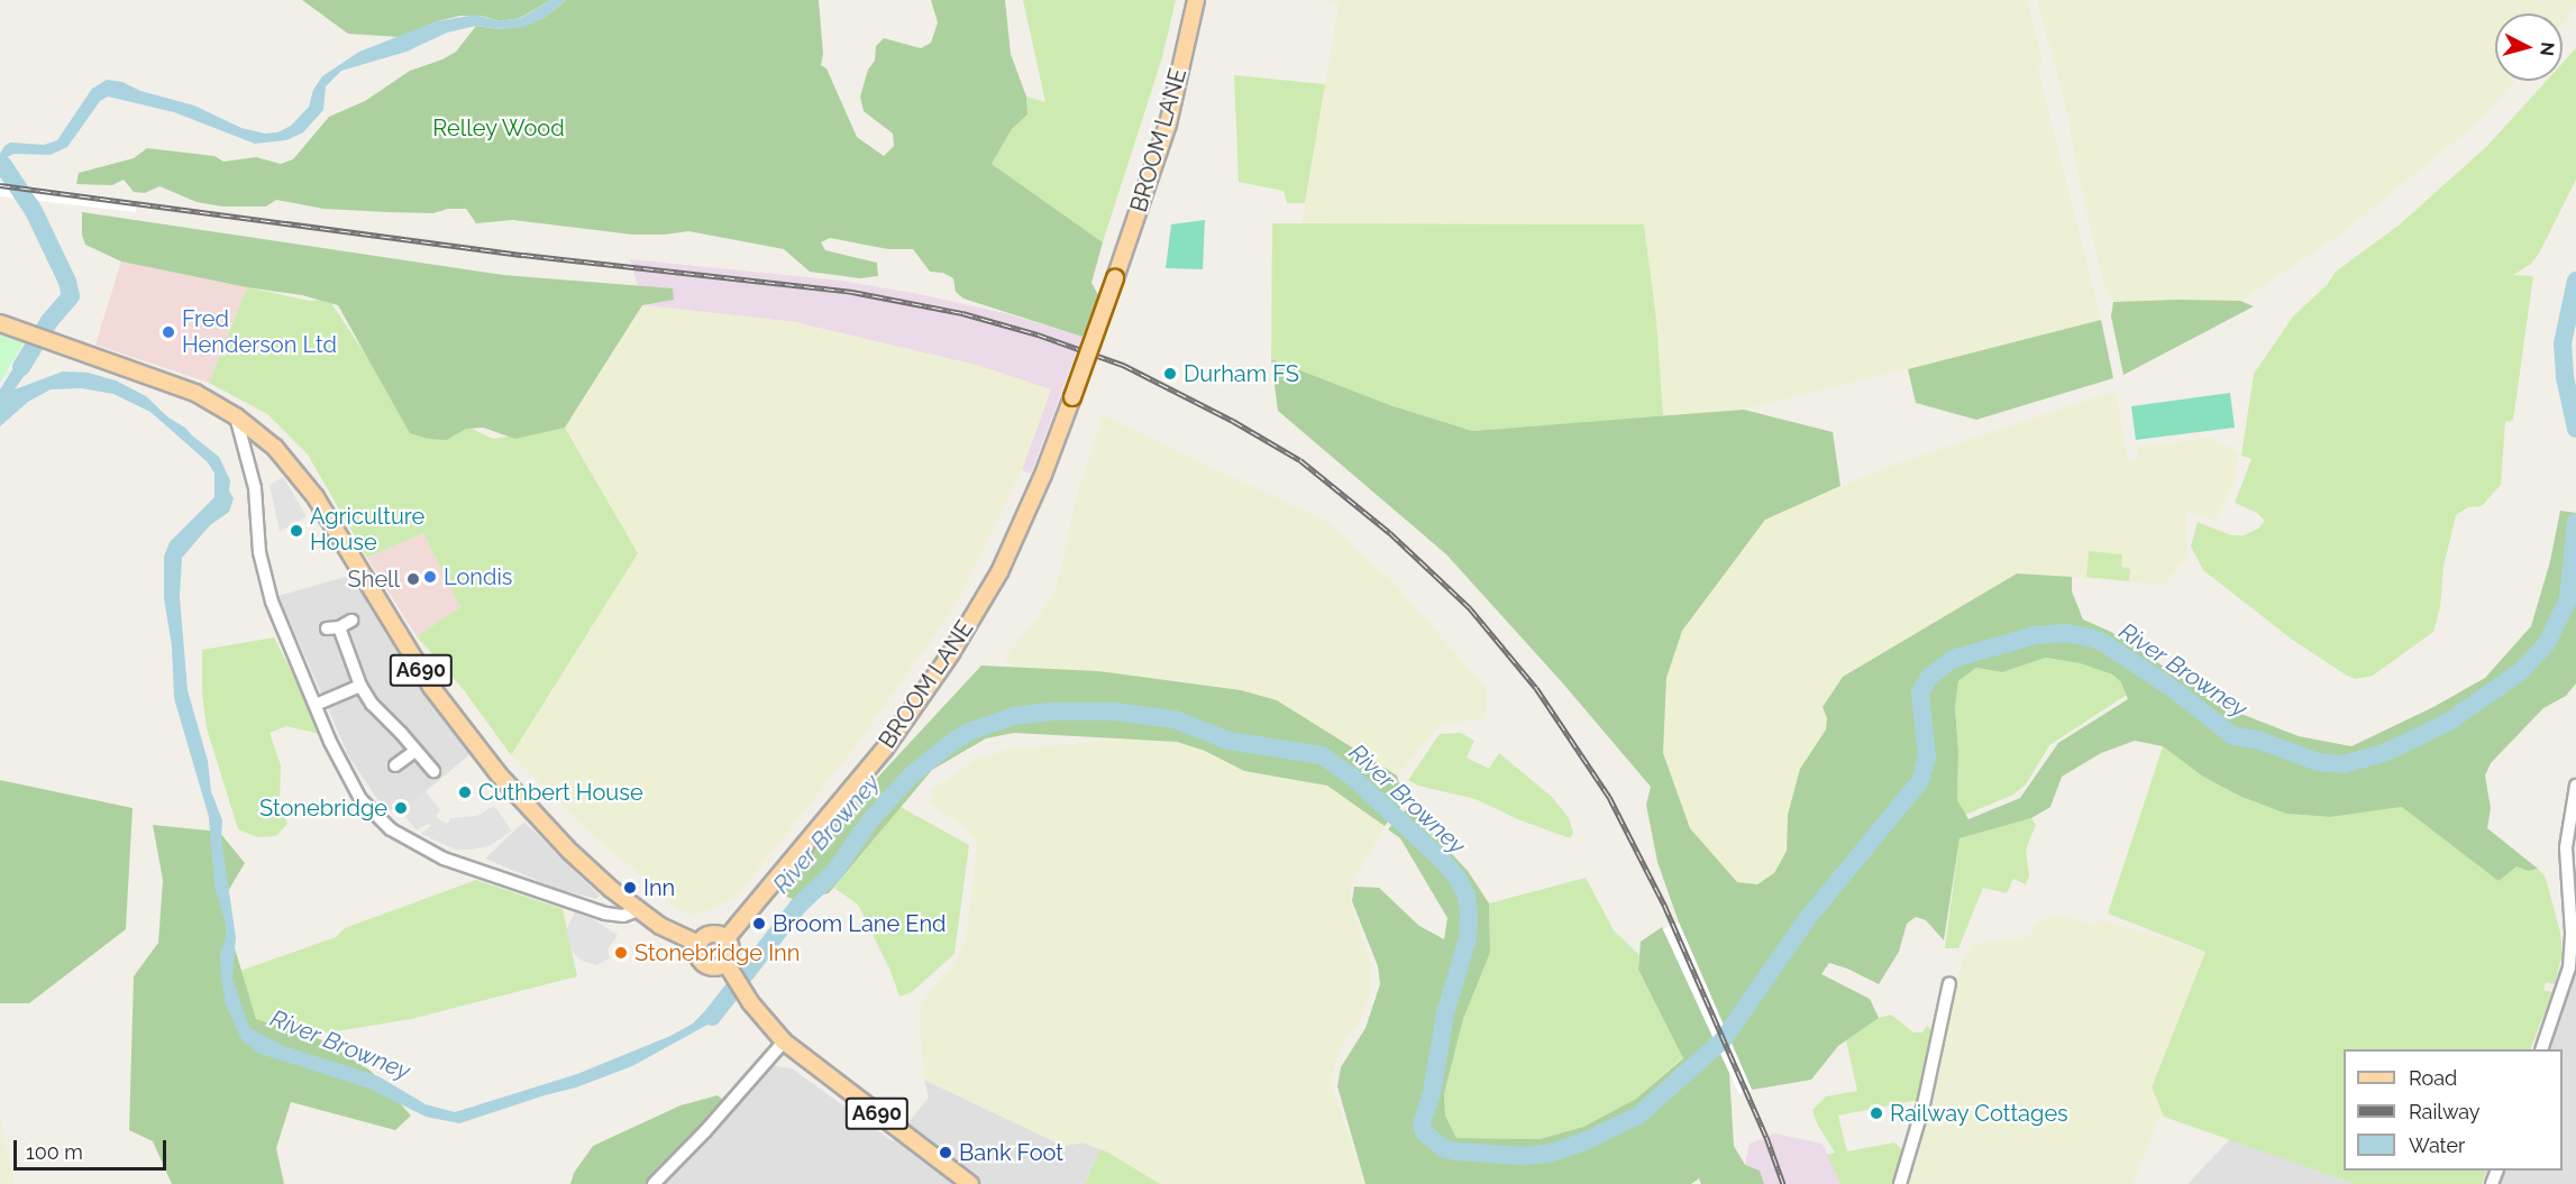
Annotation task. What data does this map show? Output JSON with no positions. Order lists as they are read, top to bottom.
{
  "streets": {
    "main road": ["BROOM LANE", "A690"]
  },
  "crossings": [
    ["BROOM LANE", "A690"]
  ],
  "water": ["River Browney"],
  "parks": ["Relley Wood"],
  "places": [
    "Fred Henderson Ltd",
    "Durham FS",
    "Agriculture House",
    "Londis",
    "Shell",
    "Cuthbert House",
    "Stonebridge",
    "Inn",
    "Broom Lane End",
    "Stonebridge Inn",
    "Railway Cottages",
    "Bank Foot"
  ],
  "legend": ["Road", "Railway", "Water"],
  "scale_bar": "100 m",
  "north": "right"
}
